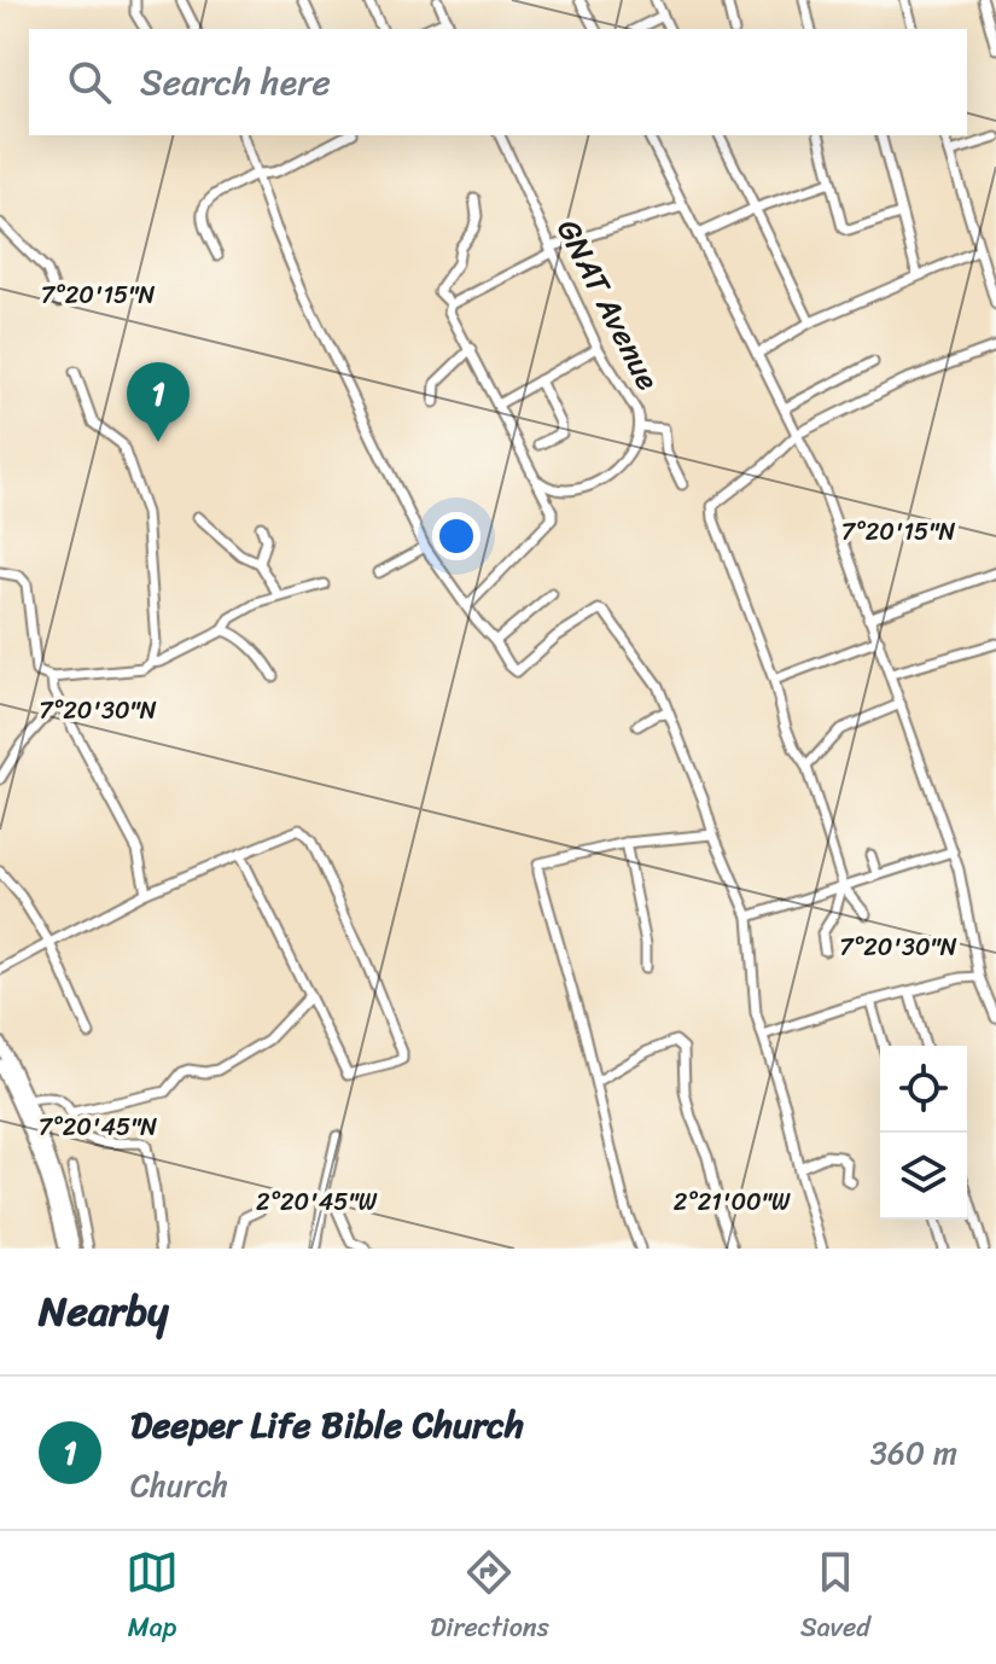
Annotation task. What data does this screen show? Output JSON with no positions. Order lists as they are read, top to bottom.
{
  "streets": {
    "street": ["GNAT Avenue"]
  },
  "page": {
    "search": "Search here",
    "pins": "1",
    "heading": "Nearby",
    "list": [
      {
        "mark": "1",
        "name": "Deeper Life Bible Church",
        "note": "Church",
        "value": "360 m"
      }
    ],
    "nav": ["Map", "Directions", "Saved"]
  },
  "coordinates": [
    "7°20'15\"N",
    "7°20'30\"N",
    "7°20'45\"N",
    "2°20'45\"W",
    "2°21'00\"W"
  ]
}
